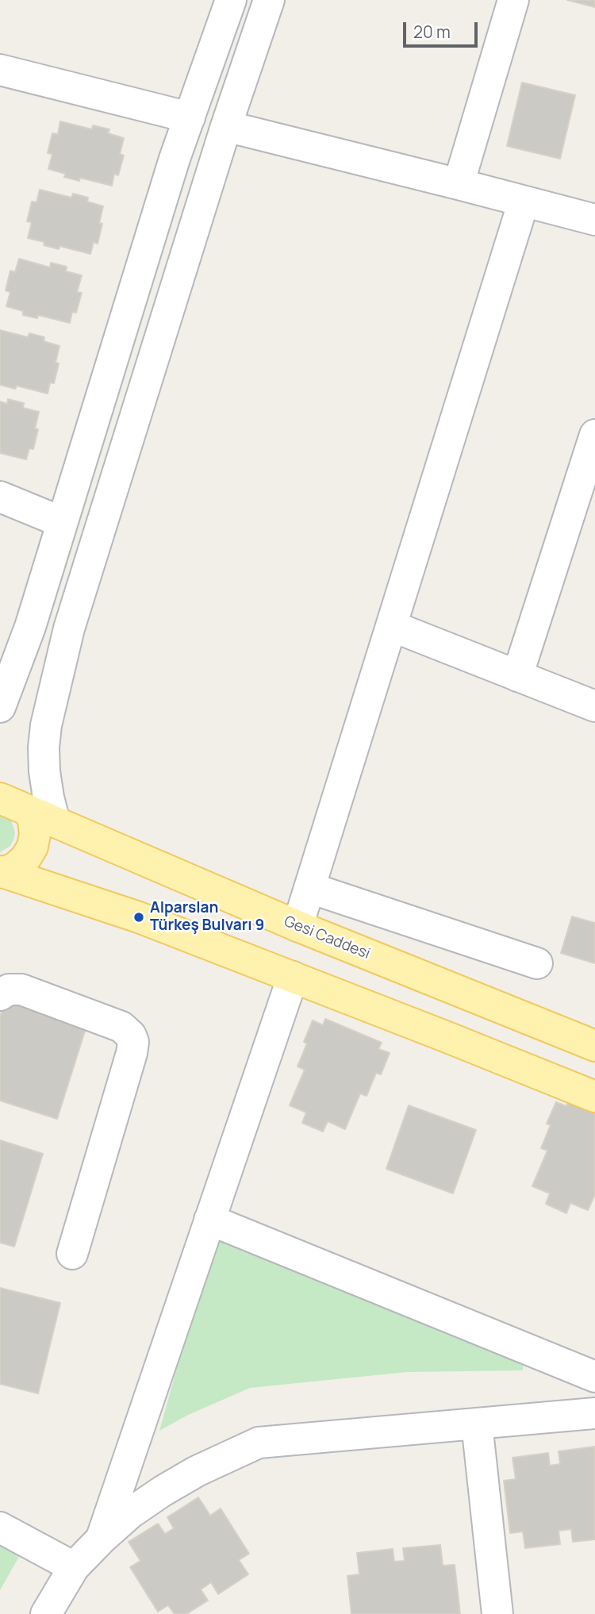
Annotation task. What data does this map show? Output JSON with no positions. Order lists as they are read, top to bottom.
{
  "streets": {
    "main road": ["Gesi Caddesi"]
  },
  "places": ["Alparslan Türkeş Bulvarı 9"],
  "scale_bar": "20 m"
}
